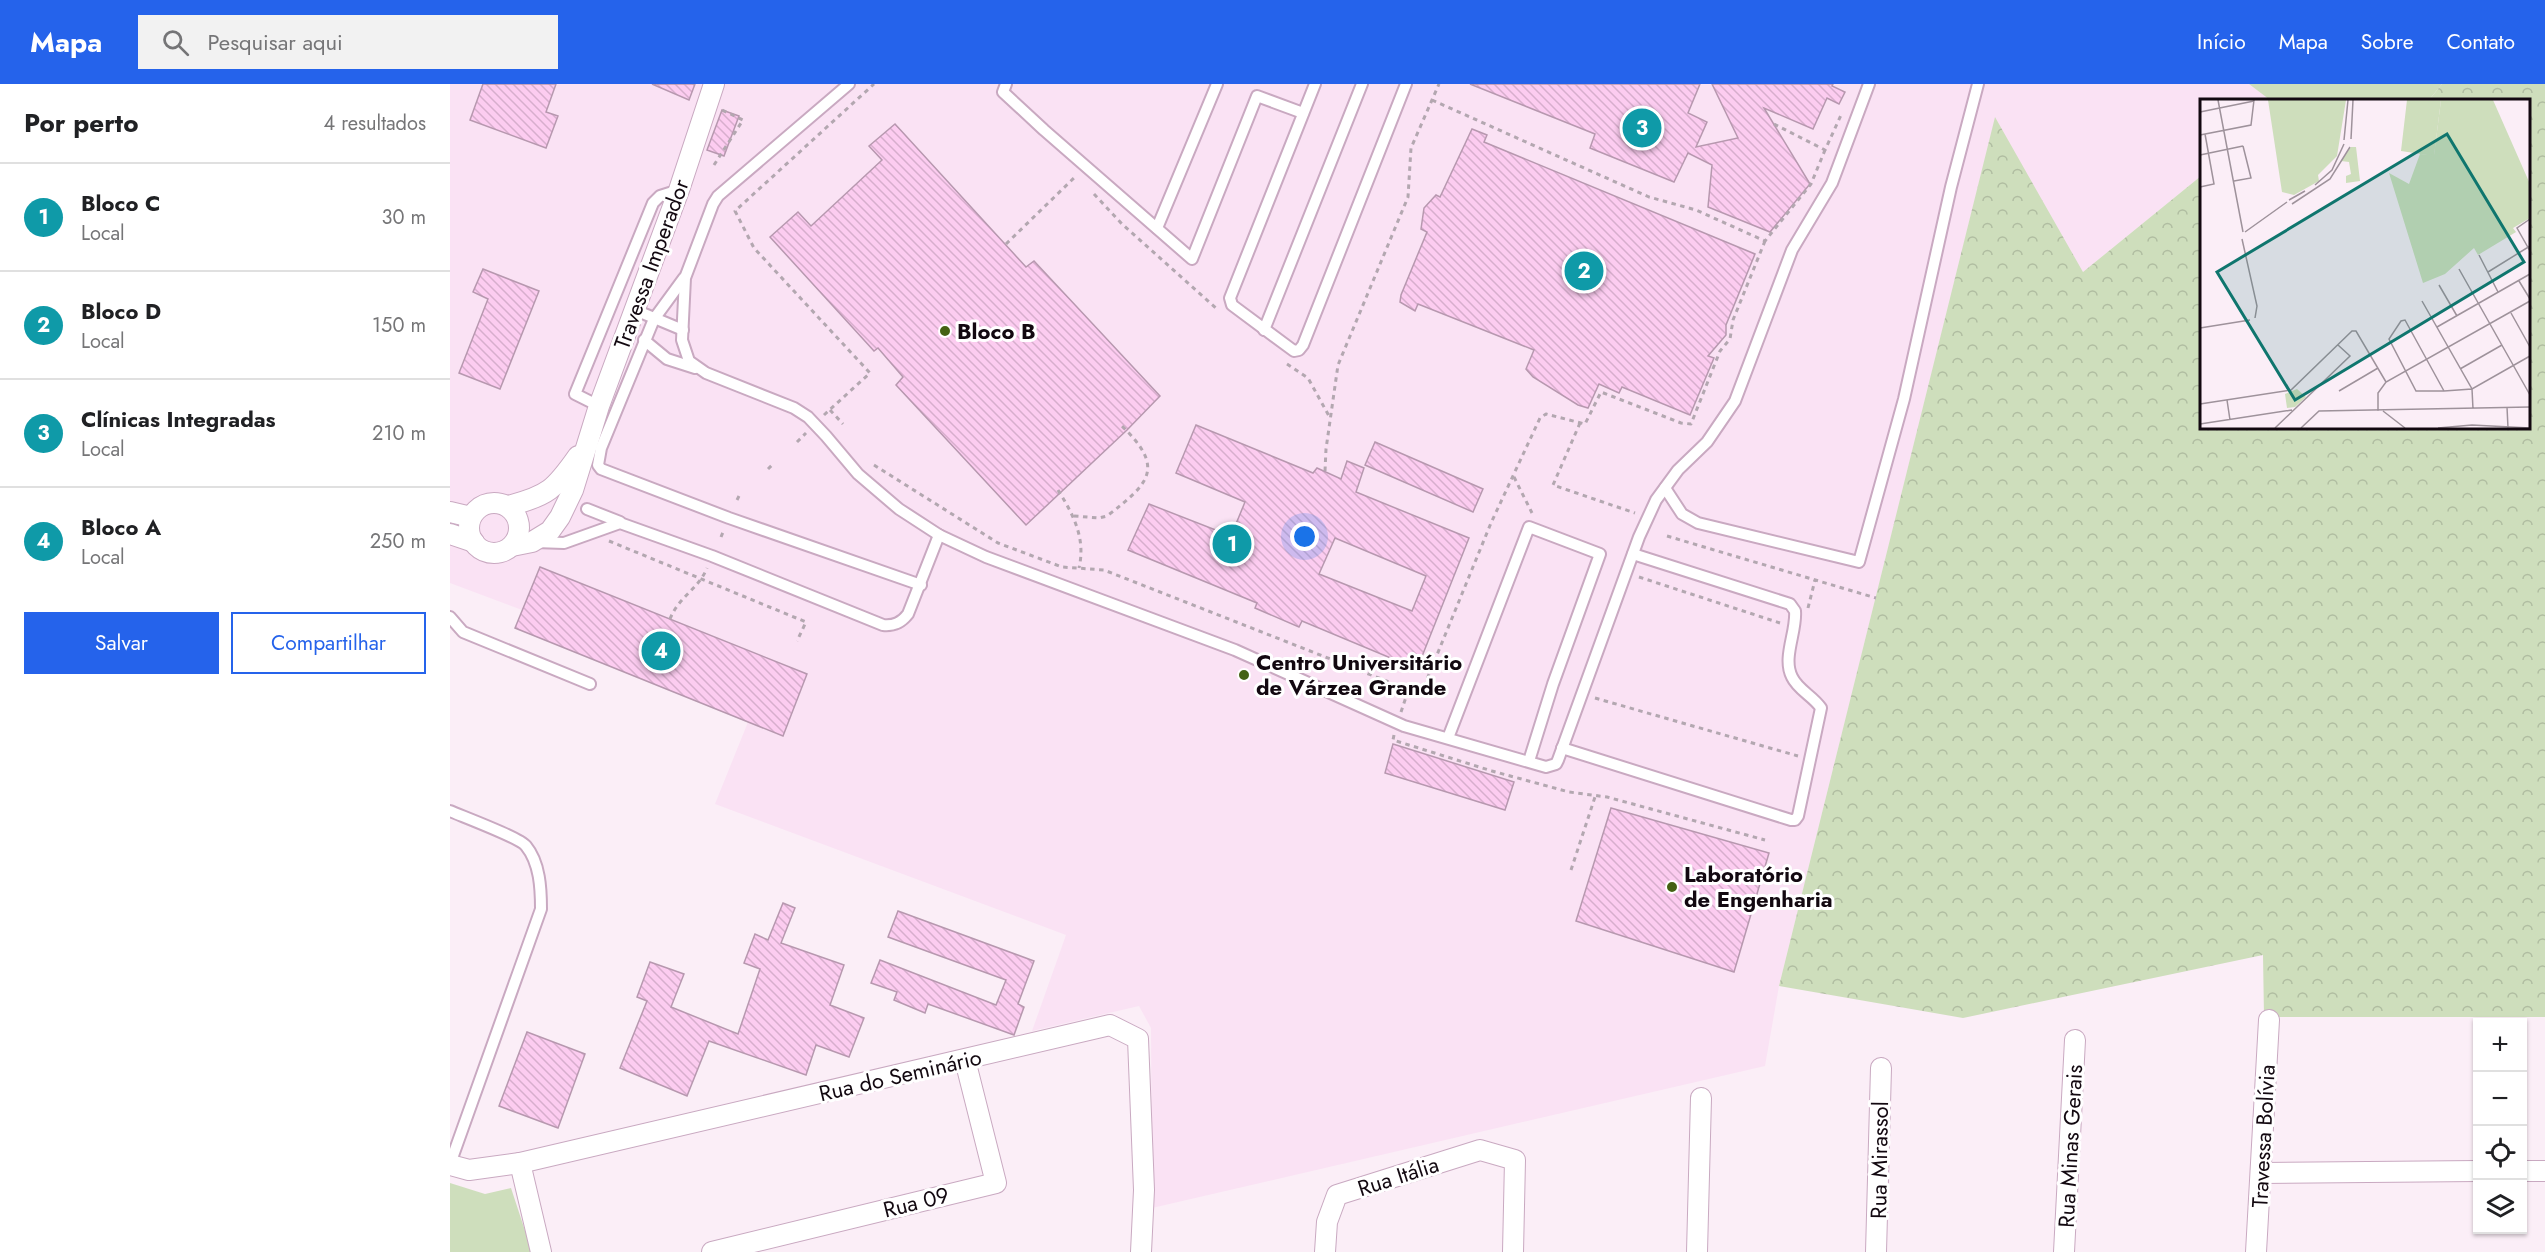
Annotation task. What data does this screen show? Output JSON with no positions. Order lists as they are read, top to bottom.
{
  "streets": {
    "street": [
      "Travessa Imperador",
      "Rua do Seminário",
      "Travessa Bolívia",
      "Rua Minas Gerais",
      "Rua Mirassol",
      "Rua Itália",
      "Rua 09"
    ]
  },
  "crossings": [
    ["Rua do Seminário", "Rua 09"]
  ],
  "places": ["Bloco B", "Centro Universitário de Várzea Grande", "Laboratório de Engenharia"],
  "page": {
    "header": "Mapa",
    "search": "Pesquisar aqui",
    "nav": [
      "Início",
      "Mapa",
      "Sobre",
      "Contato"
    ],
    "heading": ["Por perto", "4 resultados"],
    "pins": [
      "3",
      "2",
      "1",
      "4"
    ],
    "list": [
      {
        "mark": "1",
        "name": "Bloco C",
        "note": "Local",
        "value": "30 m"
      },
      {
        "mark": "2",
        "name": "Bloco D",
        "note": "Local",
        "value": "150 m"
      },
      {
        "mark": "3",
        "name": "Clínicas Integradas",
        "note": "Local",
        "value": "210 m"
      },
      {
        "mark": "4",
        "name": "Bloco A",
        "note": "Local",
        "value": "250 m"
      }
    ],
    "buttons": ["Salvar", "Compartilhar"],
    "map_buttons": ["+", "−"]
  }
}
